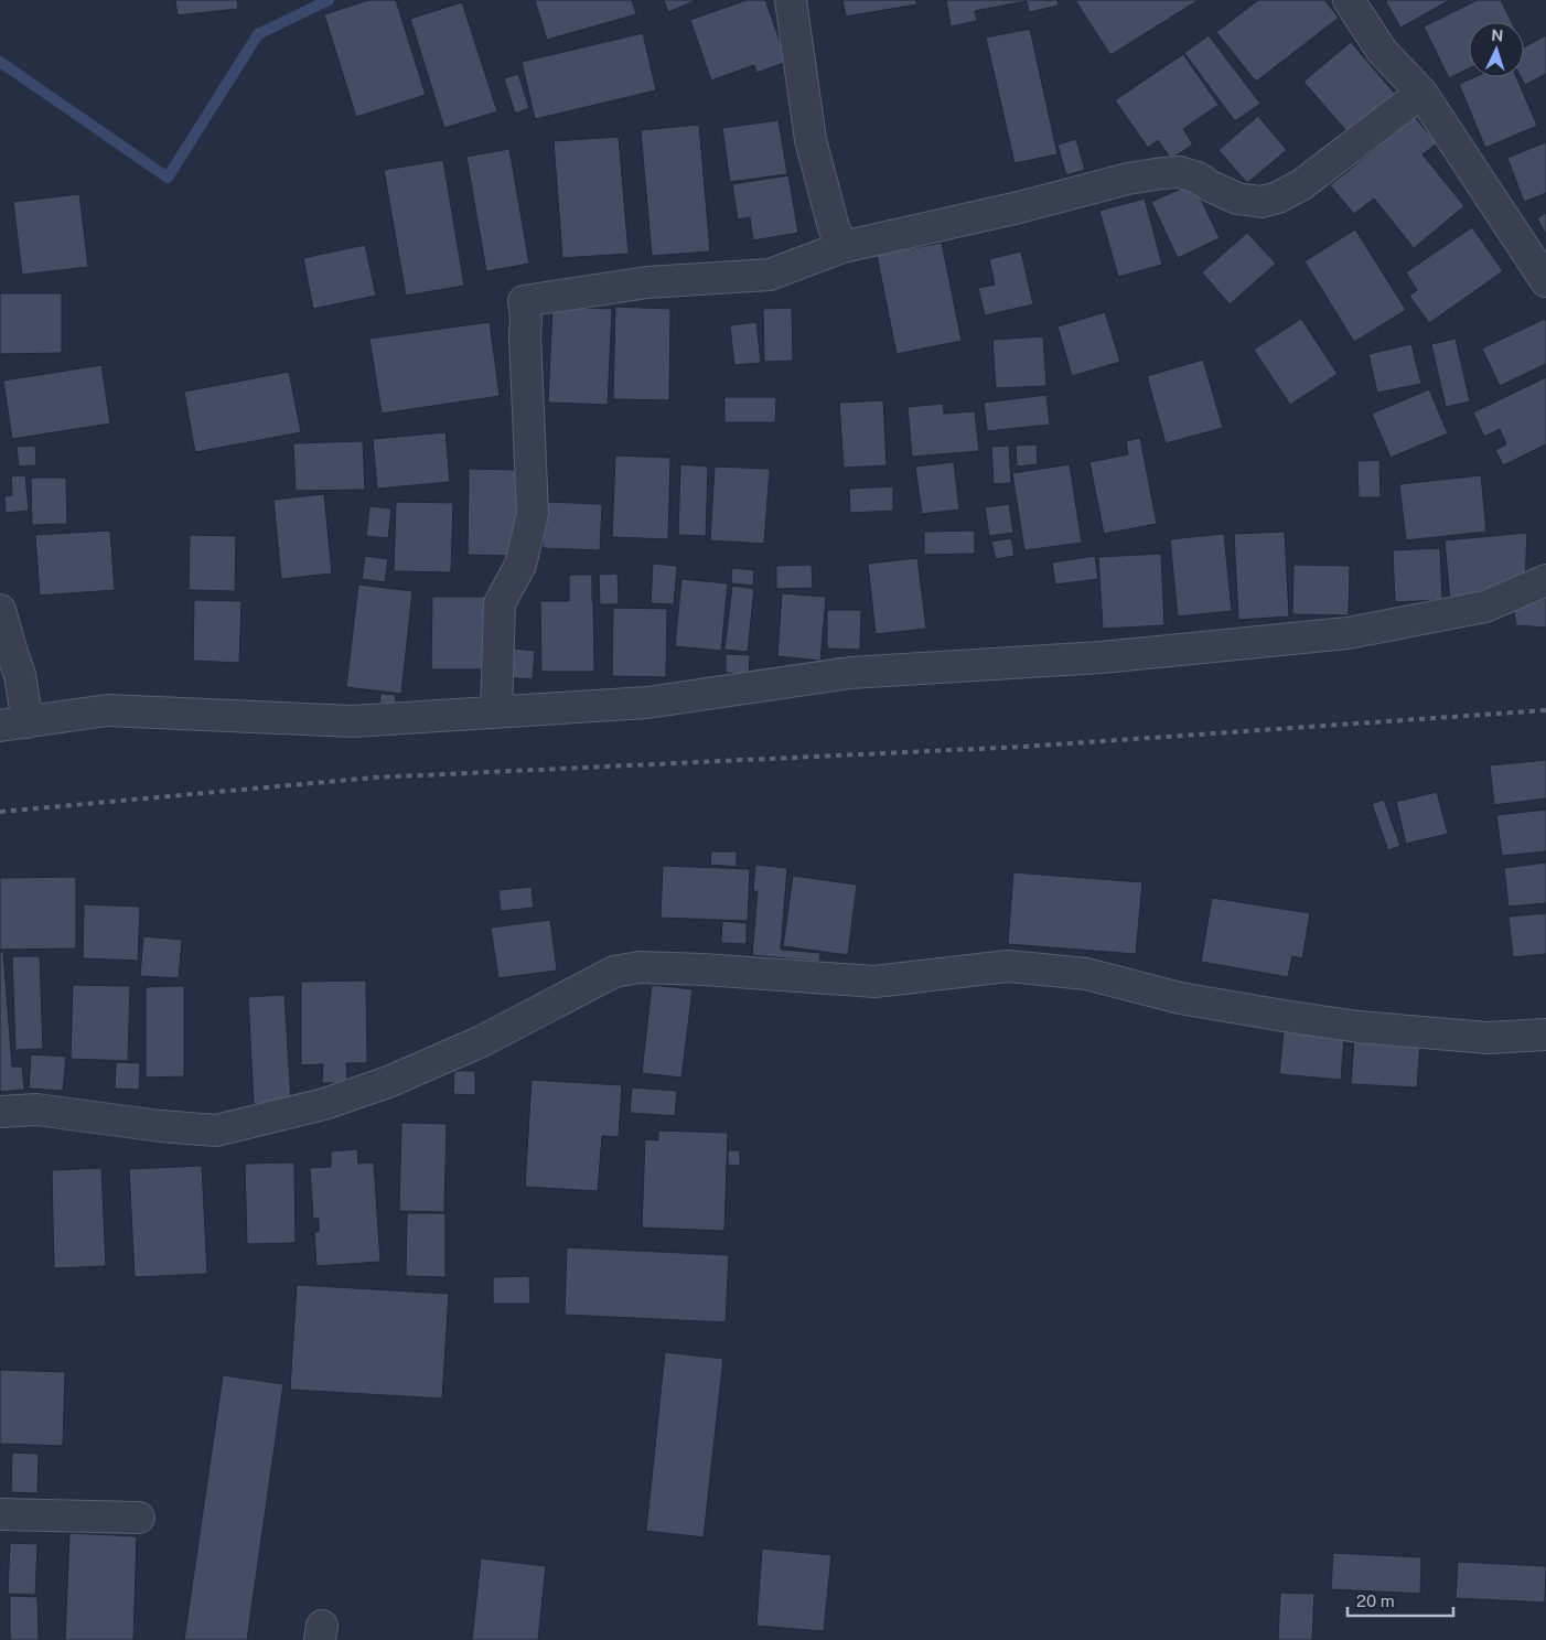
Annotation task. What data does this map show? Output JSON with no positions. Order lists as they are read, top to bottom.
{
  "scale_bar": "20 m",
  "north": "top"
}
